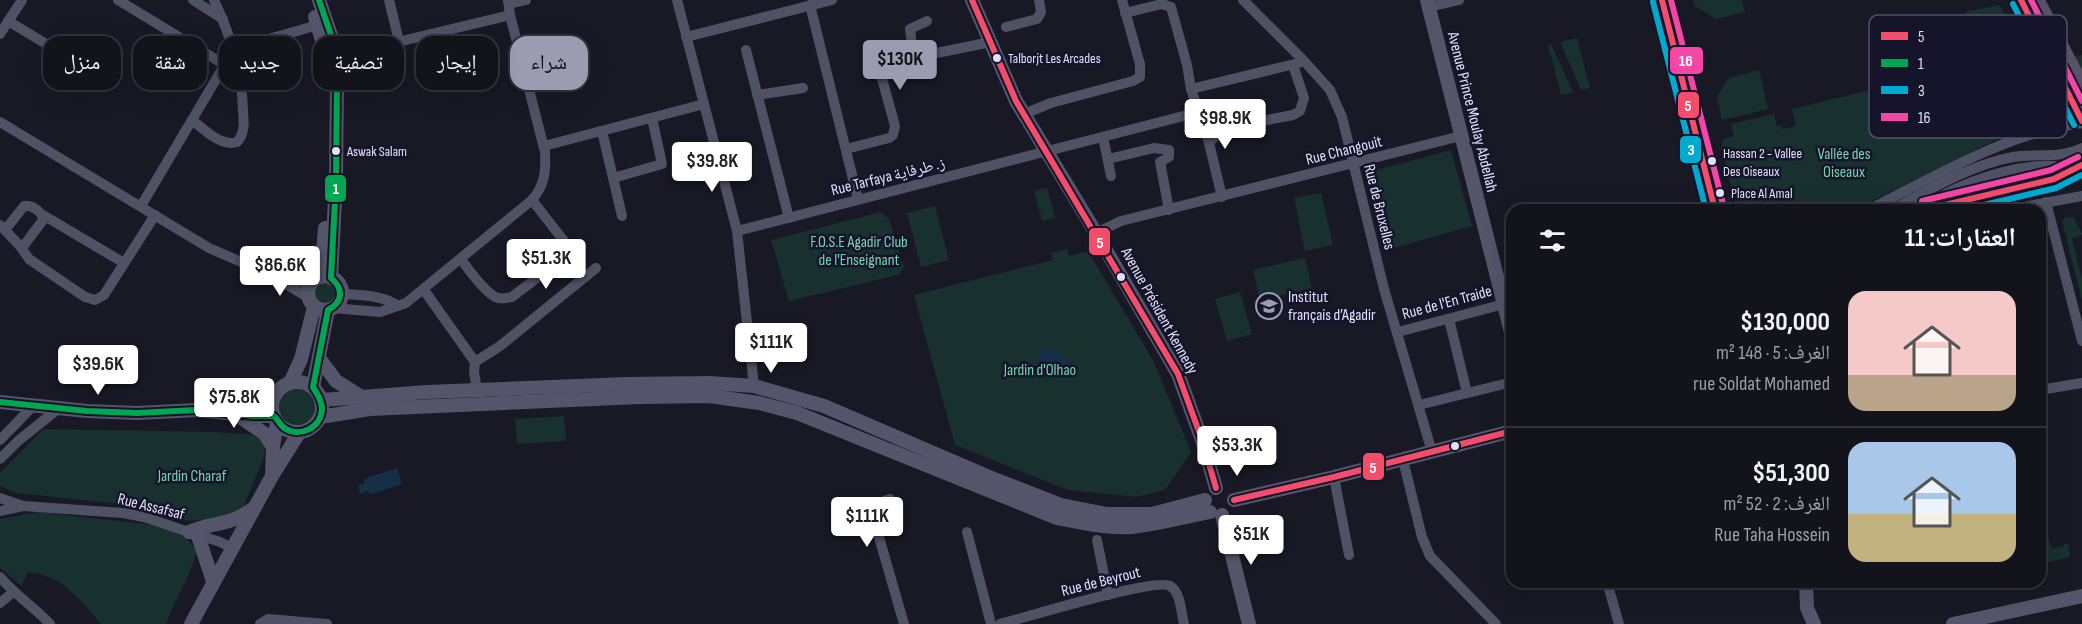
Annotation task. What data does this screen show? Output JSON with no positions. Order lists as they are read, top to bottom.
{
  "streets": {
    "street": [
      "Avenue Prince Moulay Abdellah",
      "Rue Changouit",
      "Rue Tarfaya ز. طرفاية",
      "Rue de Bruxelles",
      "Rue de l'En Traide",
      "Avenue Président Kennedy",
      "Rue Assafsaf",
      "Rue de Beyrout"
    ]
  },
  "crossings": [
    ["Avenue Prince Moulay Abdellah", "Rue Changouit"],
    ["Avenue Prince Moulay Abdellah", "Rue de l'En Traide"],
    ["Rue Changouit", "Rue de Bruxelles"],
    ["Rue Changouit", "Avenue Président Kennedy"],
    ["Rue Tarfaya ز. طرفاية", "Avenue Président Kennedy"],
    ["Rue de Bruxelles", "Rue de l'En Traide"]
  ],
  "parks": [
    "Vallée des Oiseaux",
    "F.O.S.E Agadir Club de l'Enseignant",
    "Jardin d'Olhao",
    "Jardin Charaf"
  ],
  "places": {
    "other": [
      "Talborjt Les Arcades",
      "Aswak Salam",
      "Hassan 2 - Vallee Des Oiseaux",
      "Place Al Amal"
    ],
    "school or university": ["Institut français d’Agadir"]
  },
  "lines": [
    "transit line 5",
    "transit line 1",
    "transit line 16",
    "transit line 3"
  ],
  "legend": [
    "5",
    "1",
    "3",
    "16"
  ],
  "page": {
    "chip": [
      "شراء",
      "إيجار",
      "تصفية",
      "جديد",
      "شقة",
      "منزل"
    ],
    "price": [
      "$130K",
      "$98.9K",
      "$39.8K",
      "$51.3K",
      "$86.6K",
      "$111K",
      "$39.6K",
      "$75.8K",
      "$53.3K",
      "$111K",
      "$51K"
    ],
    "heading": "العقارات: 11",
    "list": [
      {
        "name": "$130,000",
        "note": "الغرف: 5 · 148 m² · rue Soldat Mohamed"
      },
      {
        "name": "$51,300",
        "note": "الغرف: 2 · 52 m² · Rue Taha Hossein"
      }
    ]
  }
}
